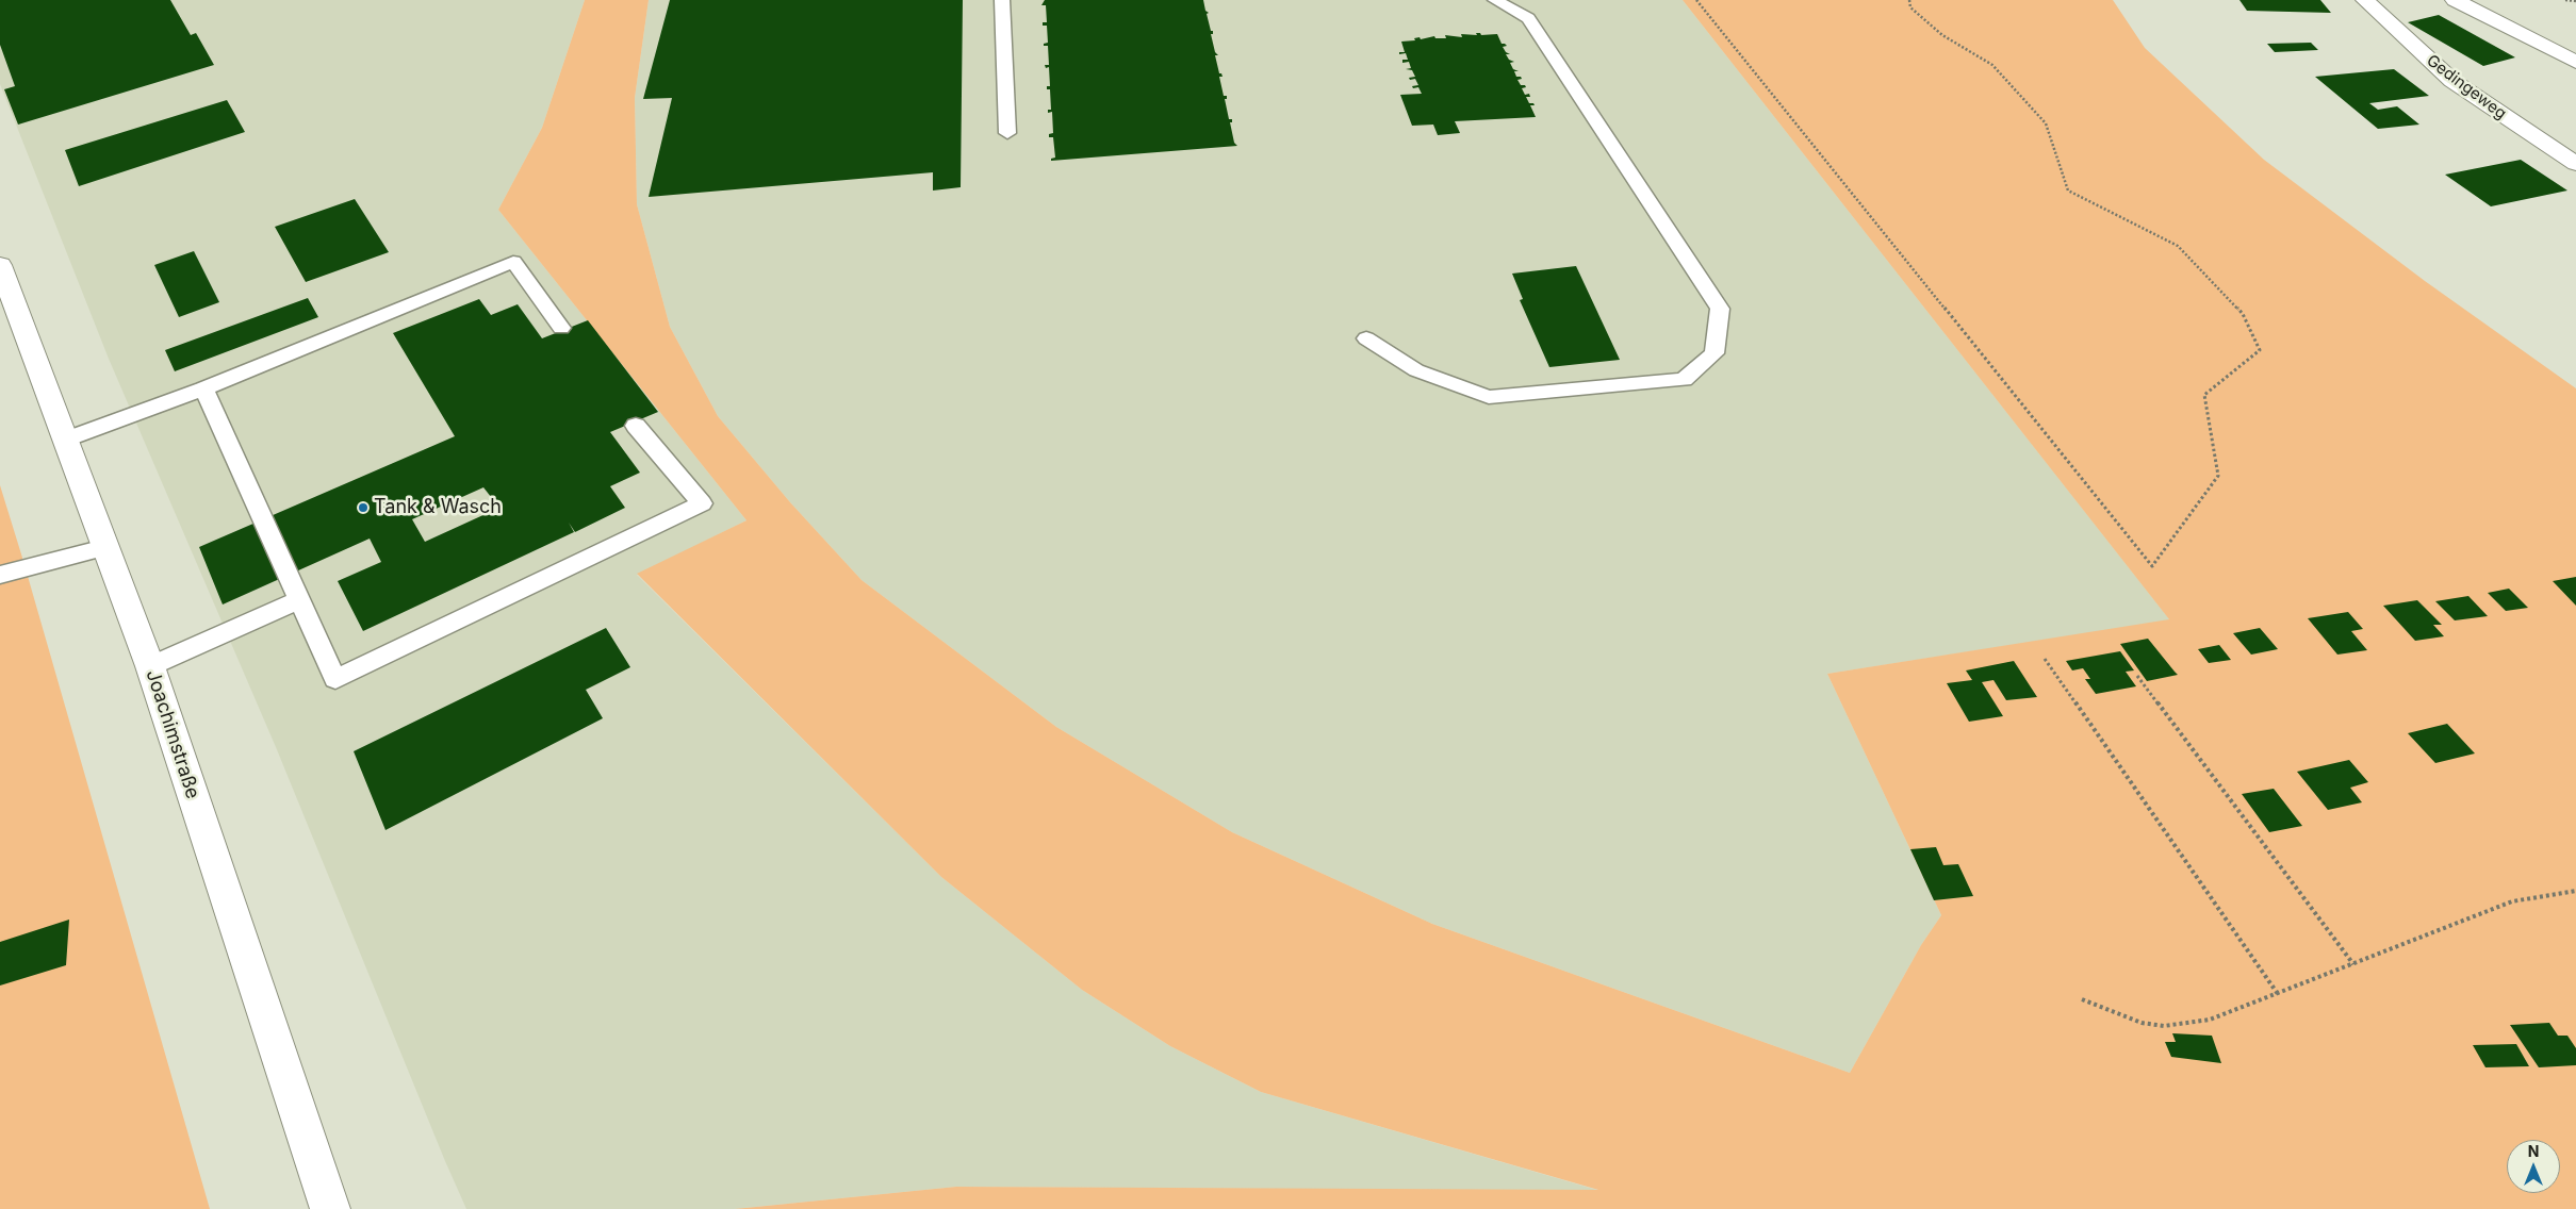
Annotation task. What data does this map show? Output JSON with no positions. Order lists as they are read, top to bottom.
{
  "streets": {
    "street": ["Gedingeweg", "Joachimstraße"]
  },
  "places": ["Tank & Wasch"],
  "north": "top"
}
